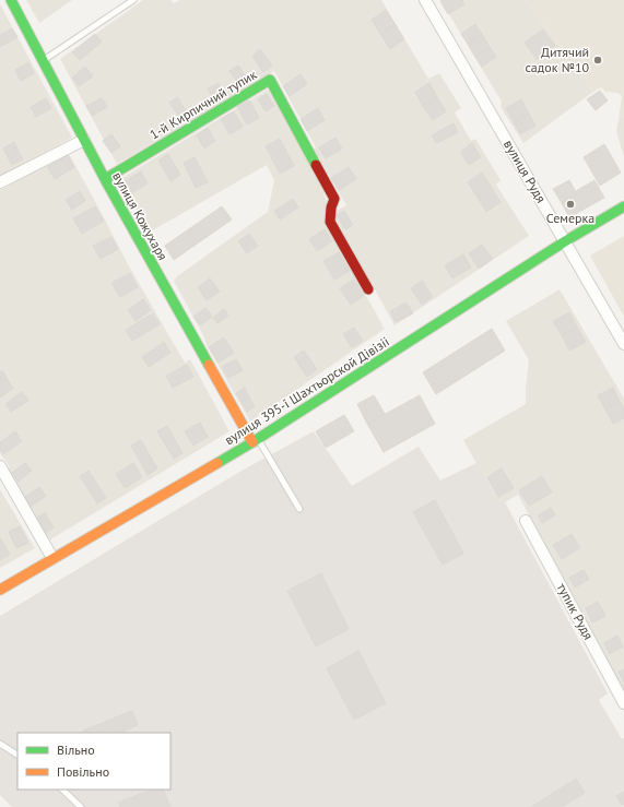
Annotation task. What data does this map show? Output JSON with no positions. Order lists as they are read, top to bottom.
{
  "streets": {
    "street": [
      "1-й Кирпичний тупик",
      "вулиця Рудя",
      "вулиця Кожухаря",
      "вулиця 395-ї Шахтьорской Дівізіі",
      "тупик Рудя"
    ]
  },
  "crossings": [
    ["1-й Кирпичний тупик", "вулиця Кожухаря"],
    ["вулиця Рудя", "вулиця 395-ї Шахтьорской Дівізіі"],
    ["вулиця Кожухаря", "вулиця 395-ї Шахтьорской Дівізіі"]
  ],
  "places": ["Дитячий садок №10", "Семерка"],
  "legend": ["Вільно", "Повільно"]
}
